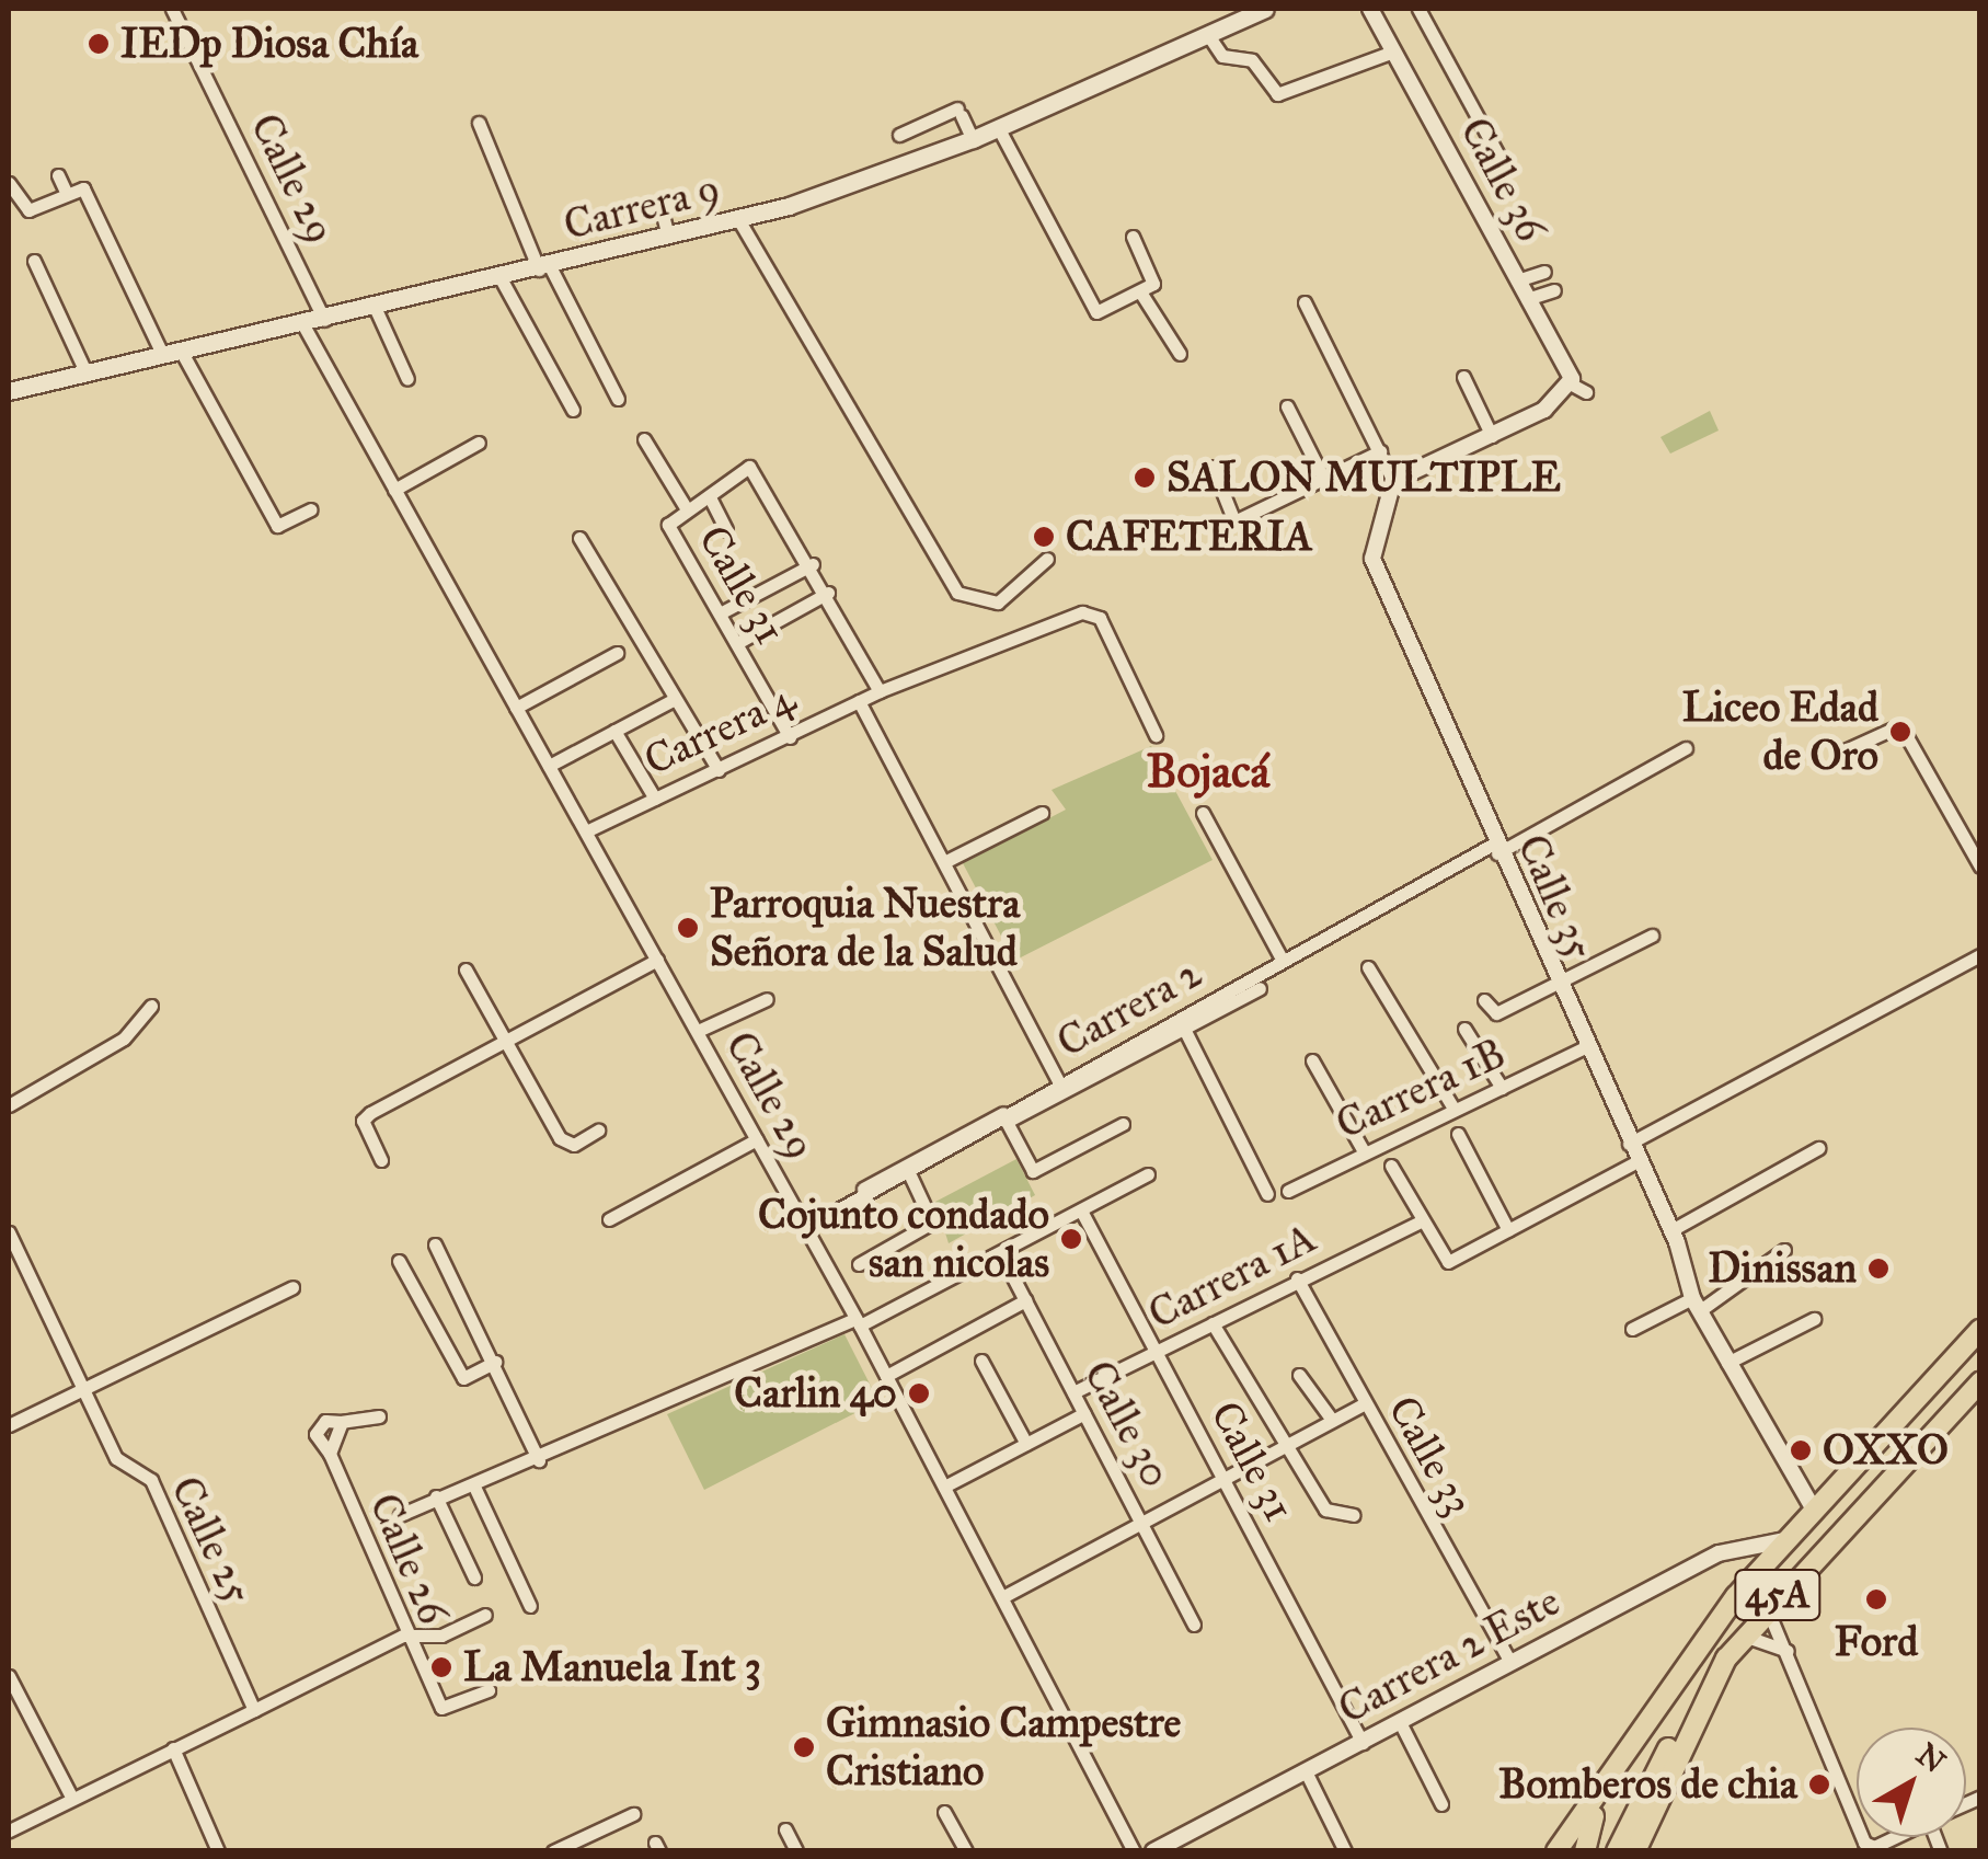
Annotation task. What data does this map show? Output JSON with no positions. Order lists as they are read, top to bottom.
{
  "streets": {
    "highway": ["45A"],
    "main road": ["Carrera 9"],
    "street": [
      "Calle 29",
      "Calle 36",
      "Calle 31",
      "Carrera 4",
      "Calle 35",
      "Carrera 2",
      "Carrera 1B",
      "Carrera 1A",
      "Calle 30",
      "Calle 33",
      "Calle 25",
      "Calle 26",
      "Carrera 2 Este"
    ]
  },
  "crossings": [
    ["Calle 29", "Carrera 9"],
    ["Calle 29", "Carrera 4"],
    ["Calle 31", "Carrera 4"],
    ["Calle 31", "Carrera 1A"],
    ["Calle 31", "Carrera 2 Este"],
    ["Calle 35", "Carrera 2"],
    ["Calle 35", "Carrera 1B"],
    ["Calle 35", "45A"],
    ["Carrera 1A", "Calle 30"],
    ["Carrera 1A", "Calle 33"],
    ["Calle 33", "Carrera 2 Este"],
    ["45A", "Carrera 2 Este"]
  ],
  "districts": ["Bojacá"],
  "places": [
    "IEDp Diosa Chía",
    "SALON MULTIPLE",
    "CAFETERIA",
    "Liceo Edad de Oro",
    "Parroquia Nuestra Señora de la Salud",
    "Cojunto condado san nicolas",
    "Dinissan",
    "Carlin 40",
    "OXXO",
    "Ford",
    "La Manuela Int 3",
    "Gimnasio Campestre Cristiano",
    "Bomberos de chia"
  ],
  "north": "top right"
}
